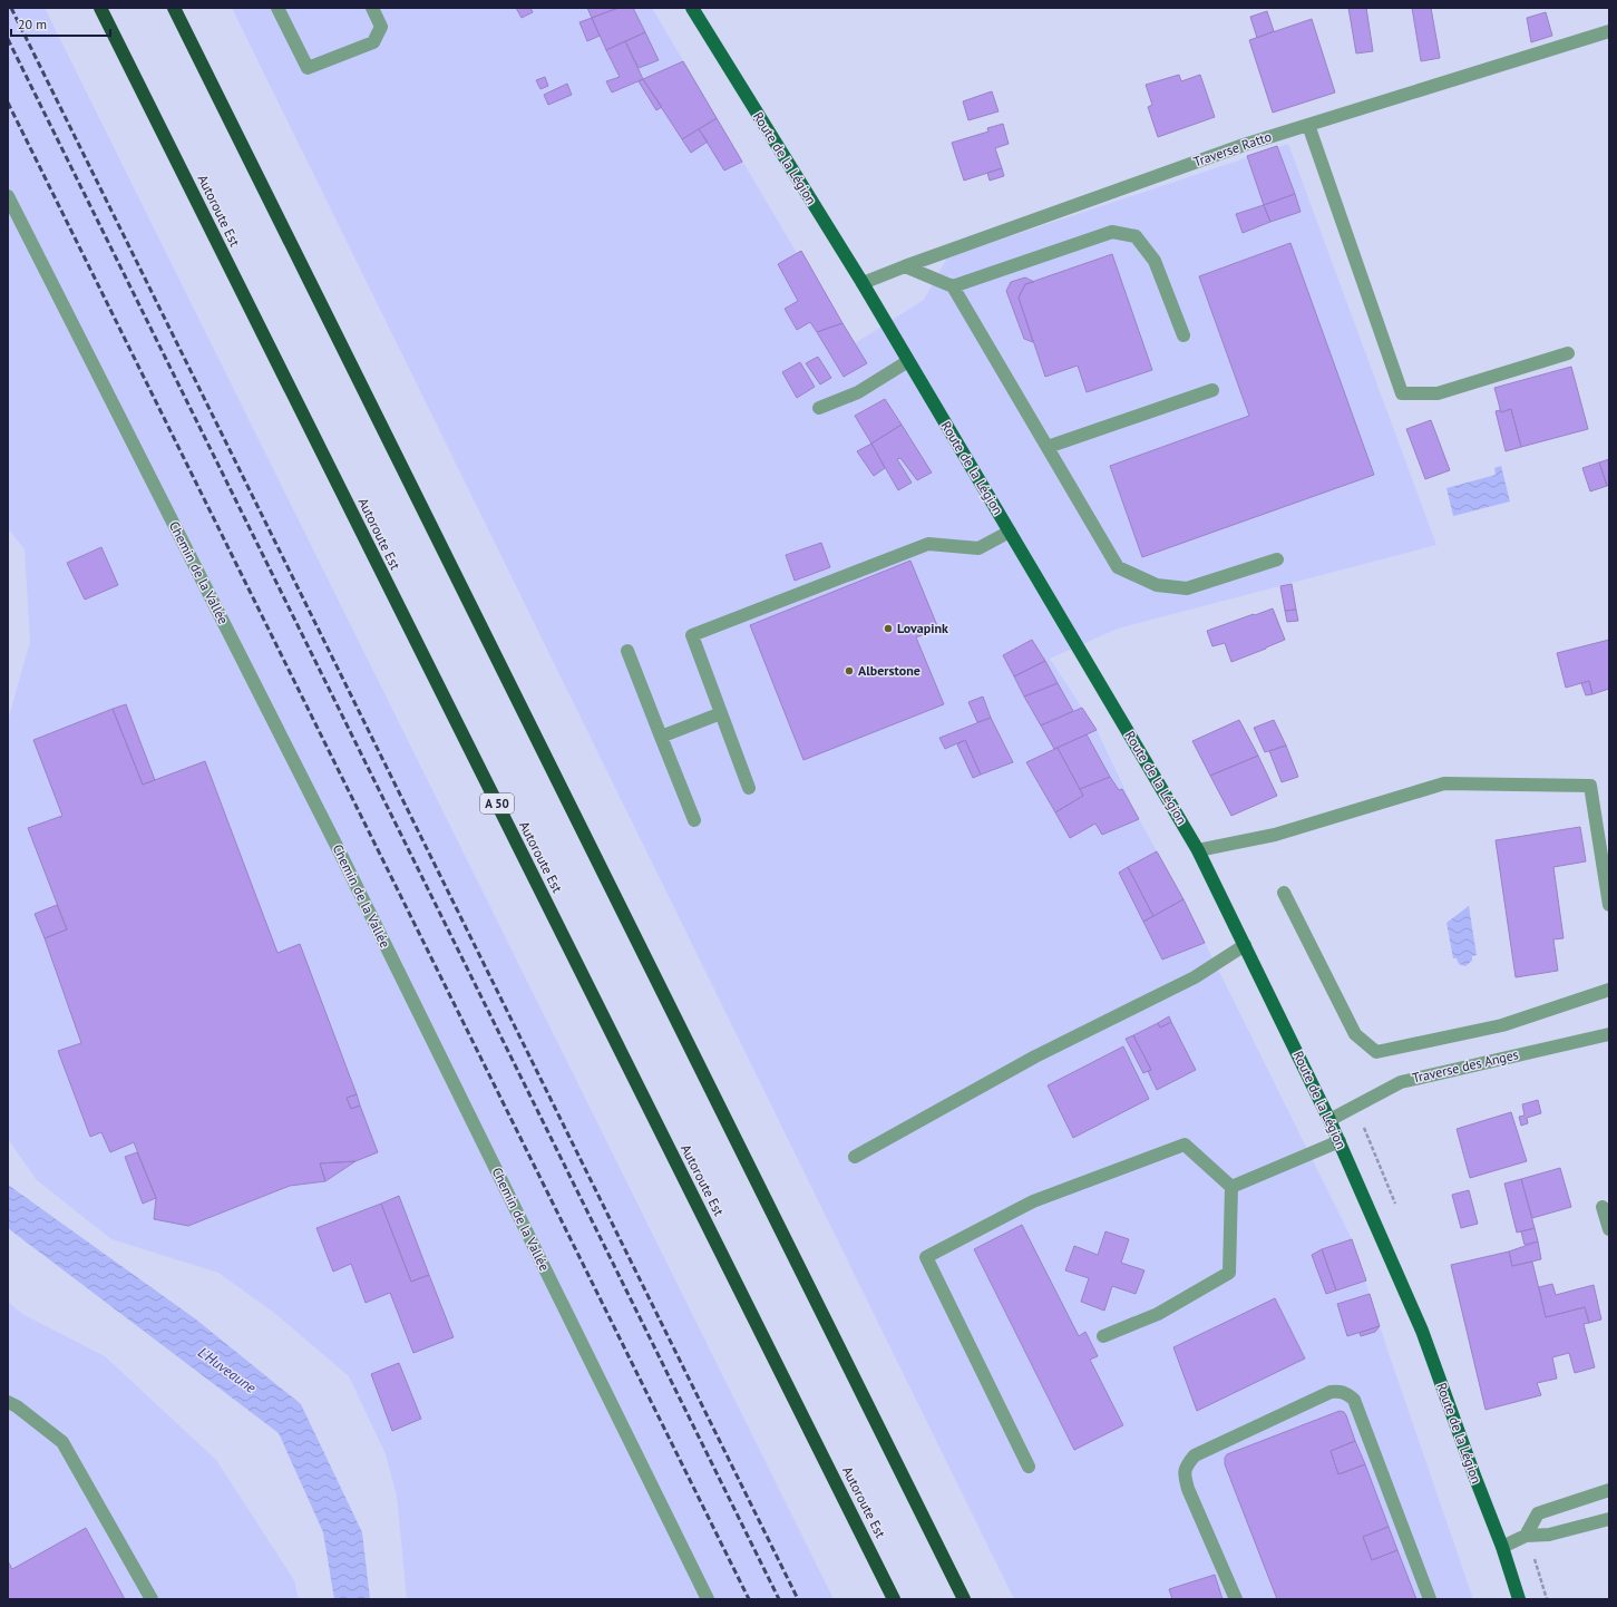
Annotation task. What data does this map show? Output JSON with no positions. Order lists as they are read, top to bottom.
{
  "streets": {
    "highway": ["Autoroute Est", "A 50"],
    "main road": ["Route de la Légion"],
    "street": ["Traverse Ratto", "Chemin de la Vallée", "Traverse des Anges"]
  },
  "crossings": [
    ["Traverse Ratto", "Route de la Légion"],
    ["Route de la Légion", "Traverse des Anges"]
  ],
  "water": ["L'Huveaune"],
  "places": ["Lovapink", "Alberstone"],
  "scale_bar": "20 m"
}
